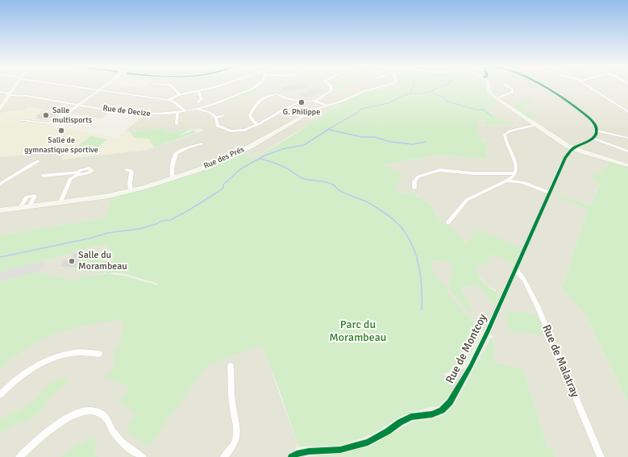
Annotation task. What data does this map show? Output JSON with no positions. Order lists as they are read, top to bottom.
{
  "streets": {
    "street": [
      "Rue de Decize",
      "Rue des Prés",
      "Rue de Montcoy",
      "Rue de Malatray"
    ]
  },
  "crossings": [
    ["Rue de Montcoy", "Rue de Malatray"]
  ],
  "parks": ["Parc du Morambeau"],
  "places": [
    "G. Philippe",
    "Salle multisports",
    "Salle de gymnastique sportive",
    "Salle du Morambeau"
  ]
}
